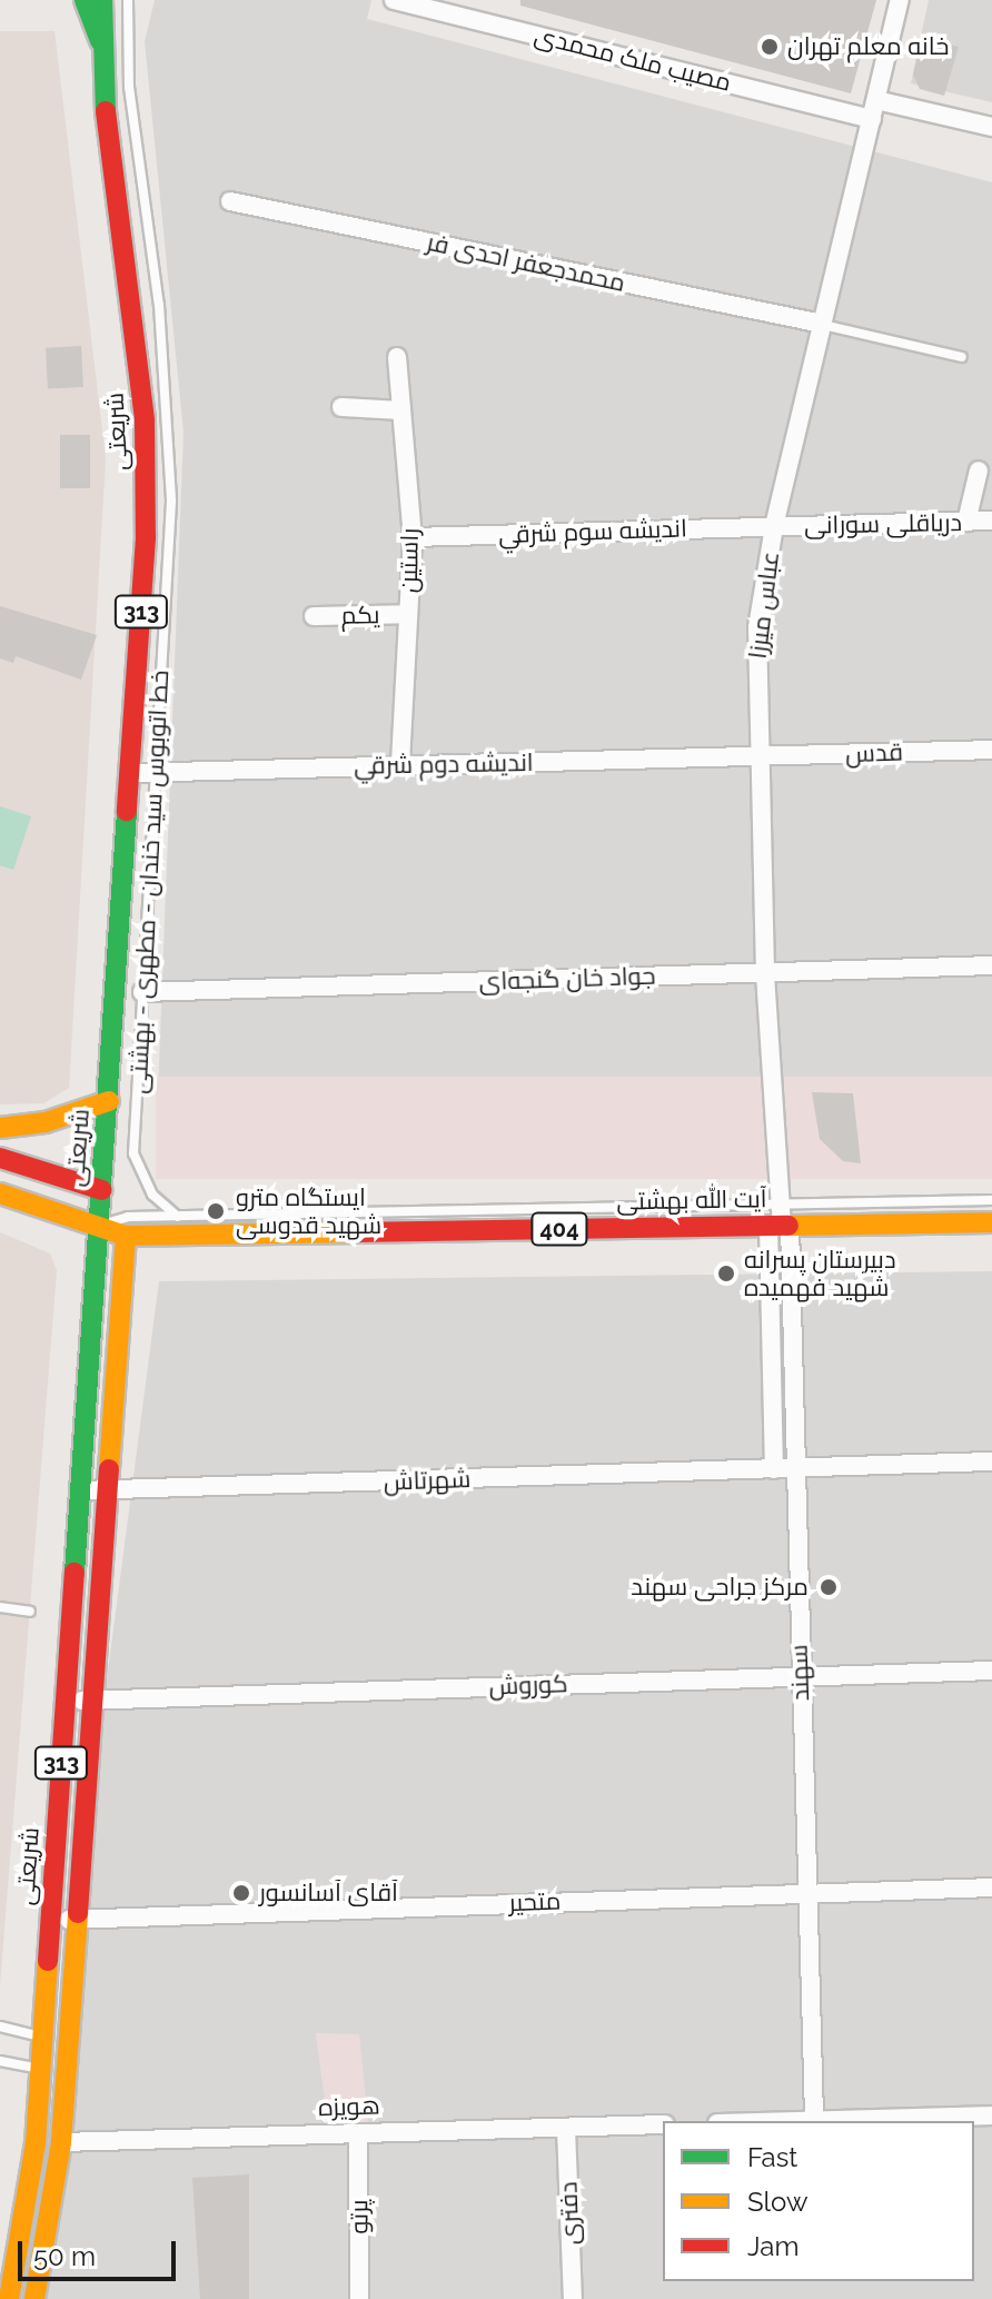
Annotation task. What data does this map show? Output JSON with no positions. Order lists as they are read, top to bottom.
{
  "streets": {
    "main road": [
      "شریعتی",
      "313",
      "آیت الله بهشتی",
      "404",
      "هویزه"
    ],
    "street": [
      "مصیب ملک محمدی",
      "محمدجعفر احدی فر",
      "دریاقلی سورانی",
      "اندیشه سوم شرقي",
      "راستین",
      "عباس میرزا",
      "یکم",
      "قدس",
      "انديشه دوم شرقي",
      "جواد خان گنجه‌ای",
      "شهرتاش",
      "سهند",
      "کوروش",
      "متحیر",
      "دفتری",
      "پرتو"
    ],
    "lane": ["خط اتوبوس سید خندان - مطهری - بهشتی"]
  },
  "crossings": [
    ["مصیب ملک محمدی", "عباس میرزا"],
    ["محمدجعفر احدی فر", "عباس میرزا"],
    ["شریعتی", "انديشه دوم شرقي"],
    ["شریعتی", "شهرتاش"],
    ["شریعتی", "کوروش"],
    ["شریعتی", "متحیر"],
    ["شریعتی", "هویزه"],
    ["دریاقلی سورانی", "اندیشه سوم شرقي"],
    ["دریاقلی سورانی", "عباس میرزا"],
    ["اندیشه سوم شرقي", "راستین"],
    ["اندیشه سوم شرقي", "عباس میرزا"],
    ["راستین", "یکم"],
    ["راستین", "انديشه دوم شرقي"],
    ["عباس میرزا", "قدس"],
    ["عباس میرزا", "انديشه دوم شرقي"],
    ["عباس میرزا", "جواد خان گنجه‌ای"],
    ["عباس میرزا", "آیت الله بهشتی"],
    ["عباس میرزا", "سهند"],
    ["313", "آیت الله بهشتی"],
    ["313", "شهرتاش"],
    ["313", "کوروش"],
    ["313", "متحیر"],
    ["313", "هویزه"],
    ["قدس", "انديشه دوم شرقي"],
    ["انديشه دوم شرقي", "خط اتوبوس سید خندان - مطهری - بهشتی"],
    ["خط اتوبوس سید خندان - مطهری - بهشتی", "جواد خان گنجه‌ای"],
    ["آیت الله بهشتی", "سهند"],
    ["شهرتاش", "سهند"],
    ["سهند", "کوروش"],
    ["سهند", "متحیر"],
    ["هویزه", "دفتری"],
    ["هویزه", "پرتو"]
  ],
  "places": [
    "خانه معلم تهران",
    "ایستگاه مترو شهید قدوسی",
    "دبیرستان پسرانه شهید فهمیده",
    "مرکز جراحی سهند",
    "آقای آسانسور"
  ],
  "legend": ["Fast", "Slow", "Jam"],
  "scale_bar": "50 m"
}
